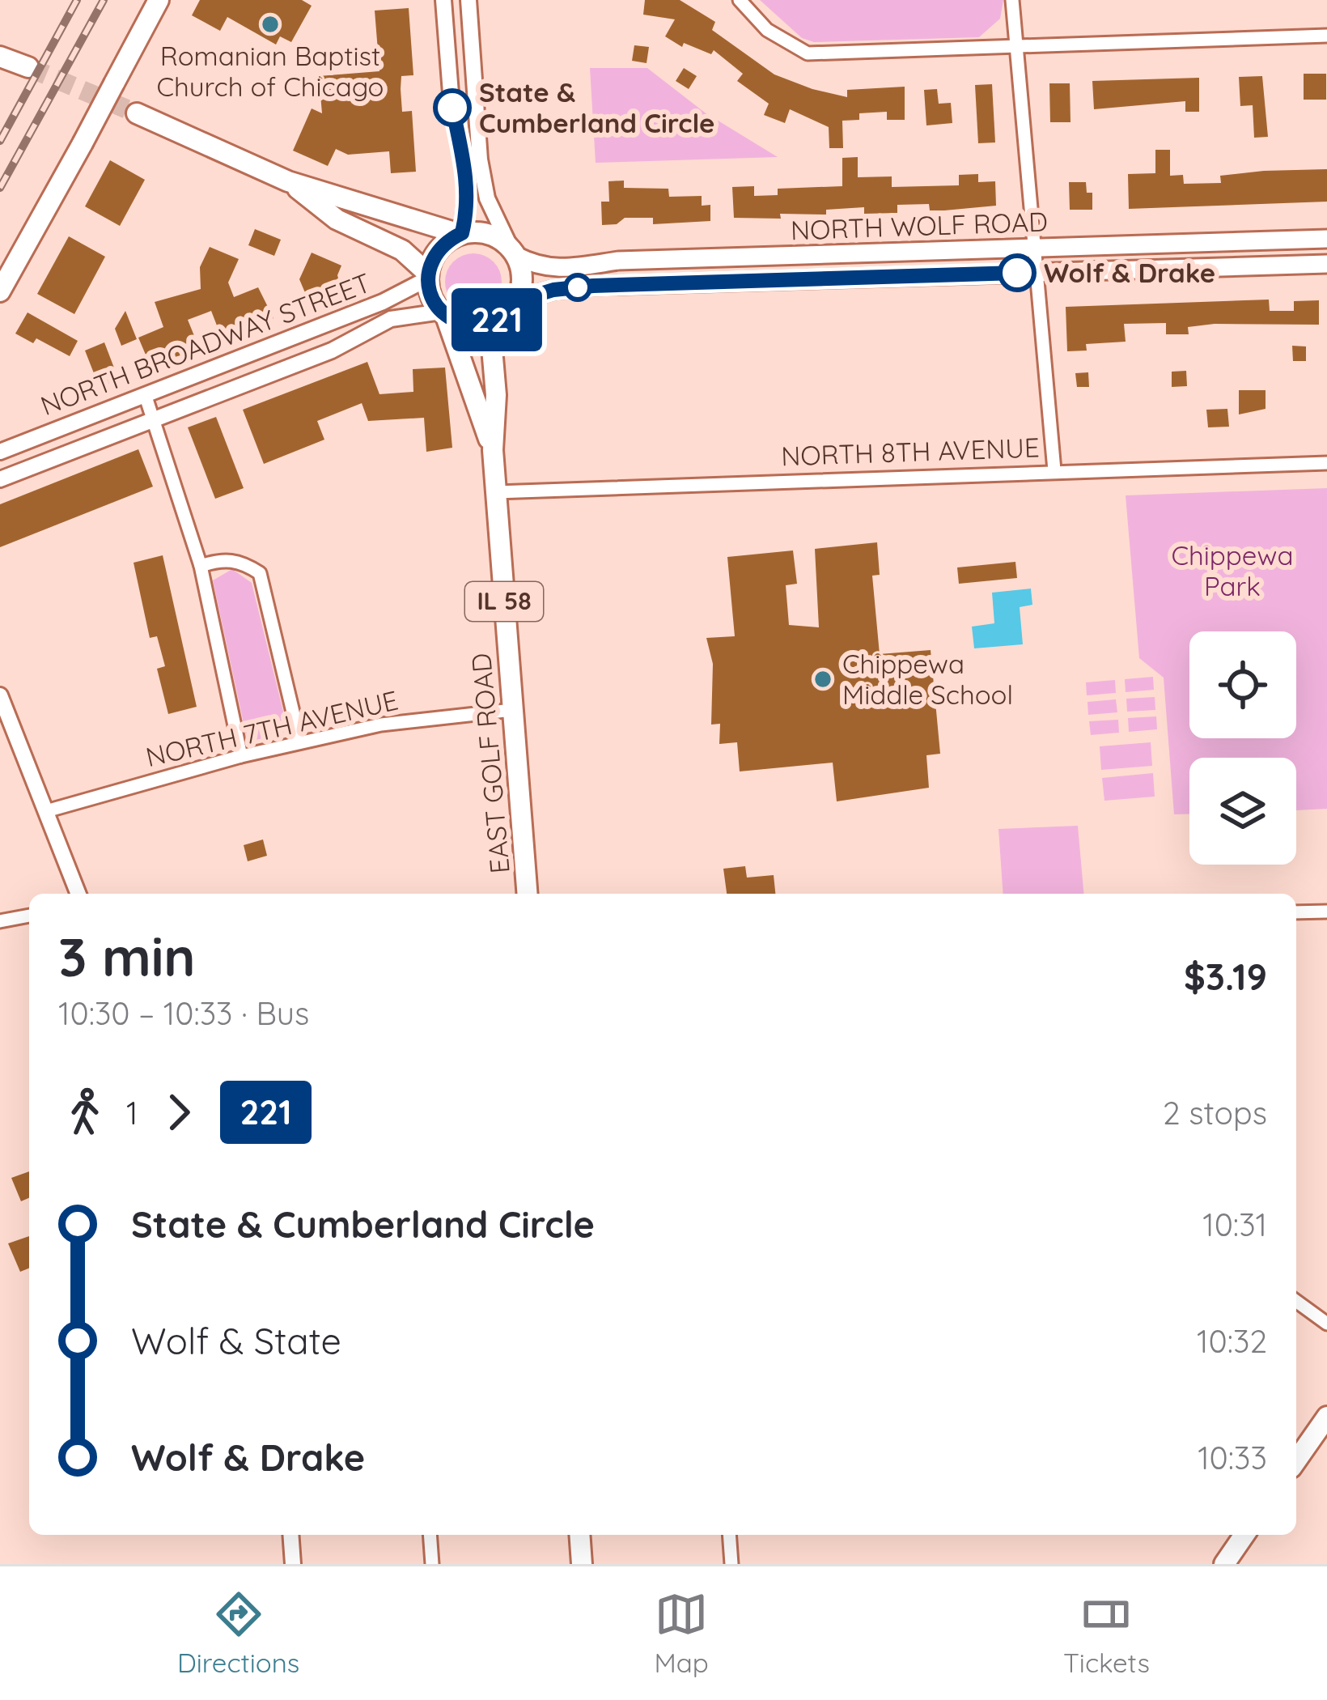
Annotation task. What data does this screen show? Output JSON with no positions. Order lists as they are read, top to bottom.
{
  "streets": {
    "main road": ["NORTH WOLF ROAD", "IL 58", "EAST GOLF ROAD"],
    "street": ["NORTH BROADWAY STREET", "NORTH 8TH AVENUE", "NORTH 7TH AVENUE"]
  },
  "crossings": [
    ["NORTH WOLF ROAD", "NORTH BROADWAY STREET"],
    ["NORTH WOLF ROAD", "IL 58"],
    ["NORTH WOLF ROAD", "EAST GOLF ROAD"],
    ["NORTH BROADWAY STREET", "IL 58"],
    ["NORTH BROADWAY STREET", "EAST GOLF ROAD"],
    ["NORTH 8TH AVENUE", "EAST GOLF ROAD"],
    ["IL 58", "EAST GOLF ROAD"],
    ["NORTH 7TH AVENUE", "EAST GOLF ROAD"]
  ],
  "parks": ["Chippewa Park"],
  "places": [
    "Romanian Baptist Church of Chicago",
    "State & Cumberland Circle",
    "Wolf & Drake",
    "Chippewa Middle School"
  ],
  "lines": ["bus line 221"],
  "page": {
    "on_map": "221",
    "heading": ["3 min", "10:30 – 10:33 · Bus", "$3.19"],
    "legs": ["1", "221", "2 stops"],
    "list": [
      {
        "name": "State & Cumberland Circle",
        "value": "10:31"
      },
      {
        "name": "Wolf & State",
        "value": "10:32"
      },
      {
        "name": "Wolf & Drake",
        "value": "10:33"
      }
    ],
    "tabs": ["Directions", "Map", "Tickets"]
  }
}
